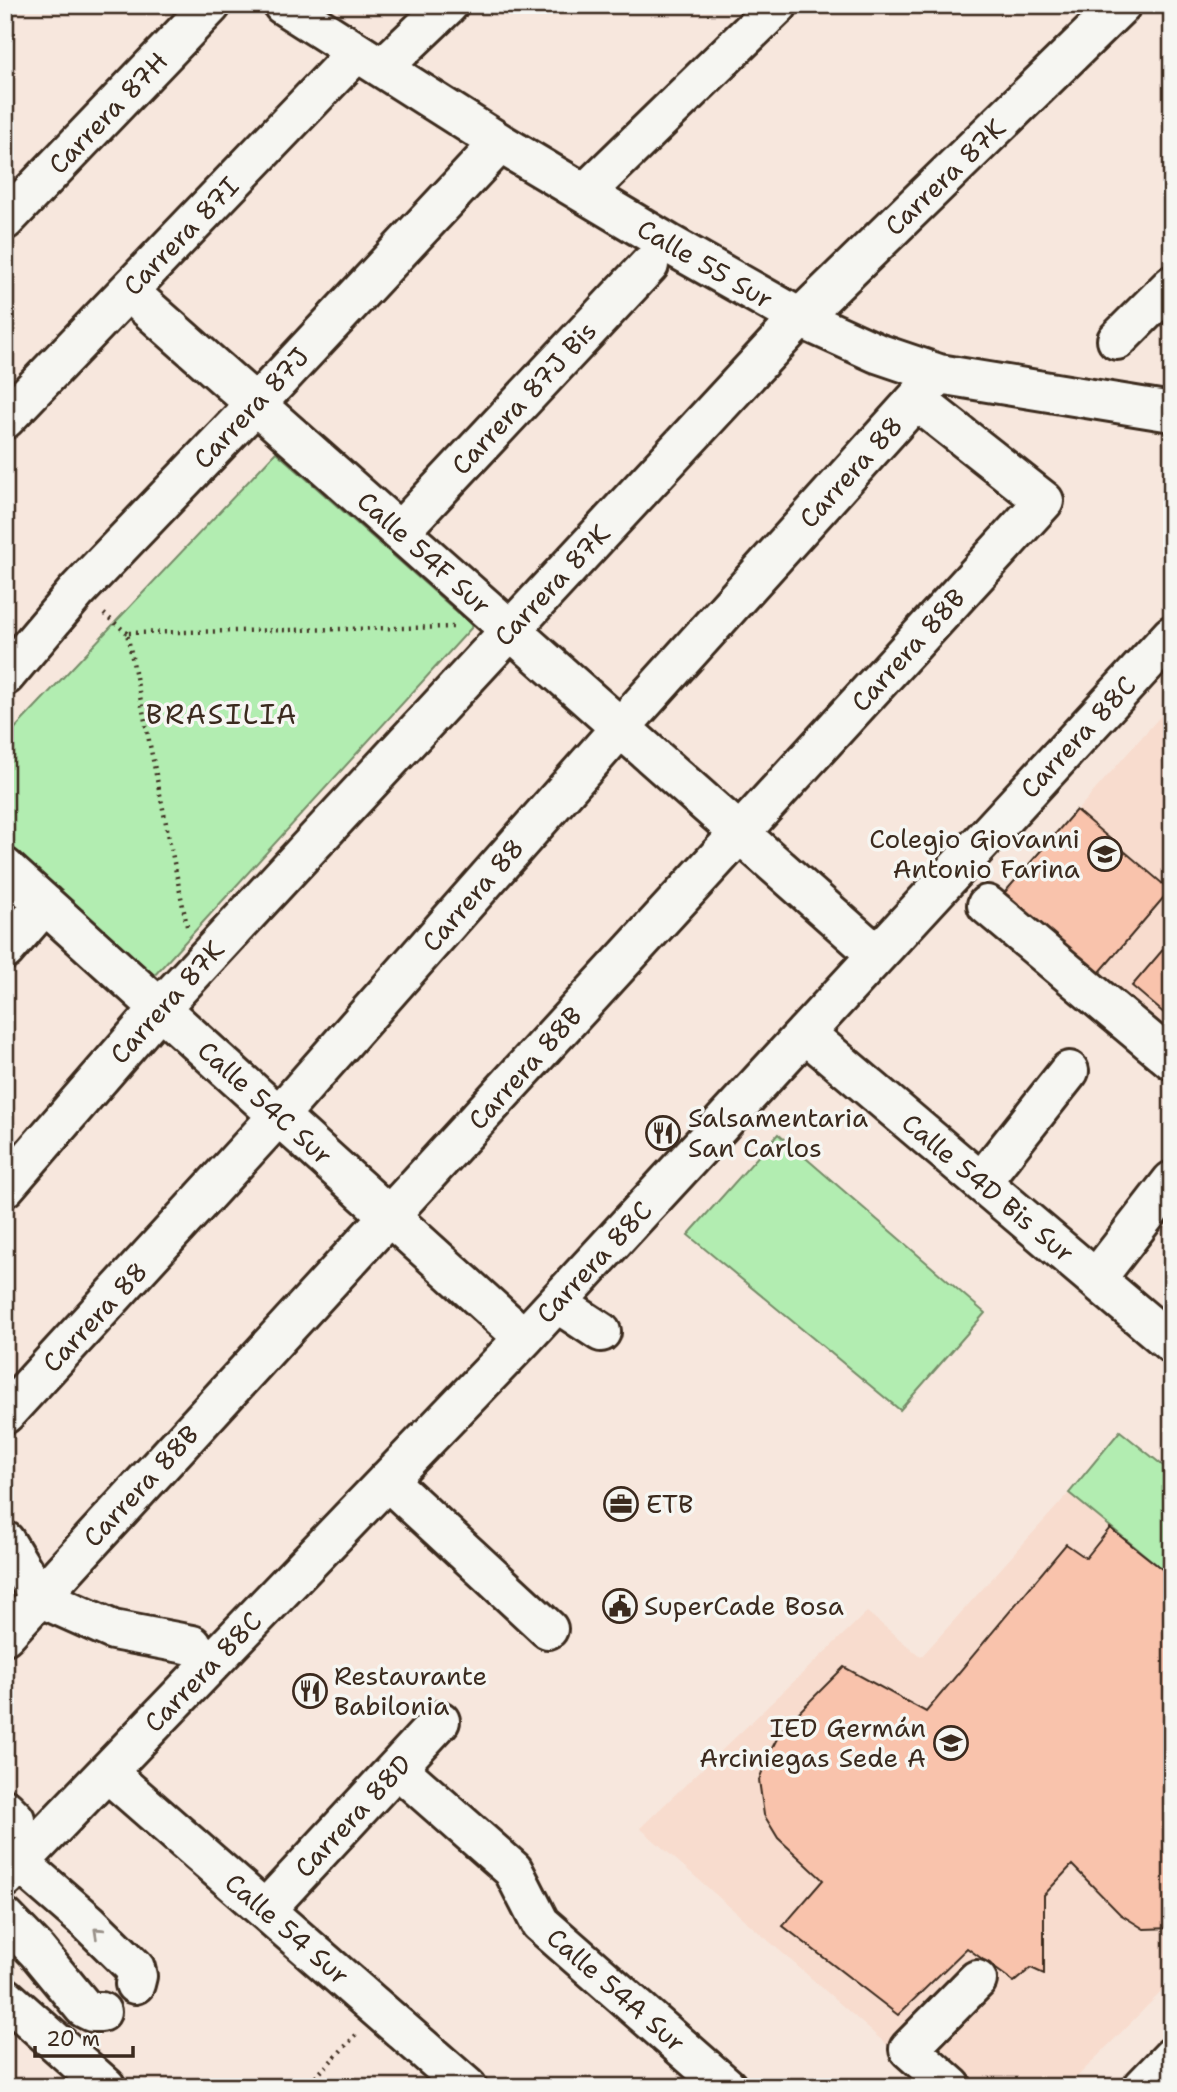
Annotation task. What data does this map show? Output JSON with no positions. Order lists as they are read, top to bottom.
{
  "streets": {
    "street": [
      "Carrera 87H",
      "Carrera 87K",
      "Carrera 87I",
      "Calle 55 Sur",
      "Carrera 87J Bis",
      "Carrera 87J",
      "Carrera 88",
      "Calle 54F Sur",
      "Carrera 88B",
      "Carrera 88C",
      "Calle 54C Sur",
      "Calle 54D Bis Sur",
      "Carrera 88D",
      "Calle 54 Sur",
      "Calle 54A Sur"
    ]
  },
  "crossings": [
    ["Carrera 87K", "Calle 55 Sur"],
    ["Carrera 87K", "Calle 54F Sur"],
    ["Carrera 87K", "Calle 54C Sur"],
    ["Carrera 87I", "Calle 55 Sur"],
    ["Carrera 87I", "Calle 54F Sur"],
    ["Calle 55 Sur", "Carrera 87J"],
    ["Calle 55 Sur", "Carrera 88"],
    ["Calle 55 Sur", "Carrera 88B"],
    ["Carrera 87J Bis", "Calle 54F Sur"],
    ["Carrera 87J", "Calle 54F Sur"],
    ["Carrera 88", "Calle 54F Sur"],
    ["Carrera 88", "Carrera 88B"],
    ["Carrera 88", "Calle 54C Sur"],
    ["Calle 54F Sur", "Carrera 88B"],
    ["Calle 54F Sur", "Carrera 88C"],
    ["Carrera 88B", "Calle 54C Sur"],
    ["Carrera 88C", "Calle 54C Sur"],
    ["Carrera 88C", "Calle 54D Bis Sur"],
    ["Carrera 88C", "Calle 54 Sur"],
    ["Carrera 88D", "Calle 54 Sur"],
    ["Carrera 88D", "Calle 54A Sur"]
  ],
  "districts": ["BRASILIA"],
  "places": {
    "school or university": ["Colegio Giovanni Antonio Farina", "IED Germán Arciniegas Sede A"],
    "restaurant": ["Salsamentaria San Carlos", "Restaurante Babilonia"],
    "office": ["ETB"],
    "public building": ["SuperCade Bosa"]
  },
  "scale_bar": "20 m"
}
